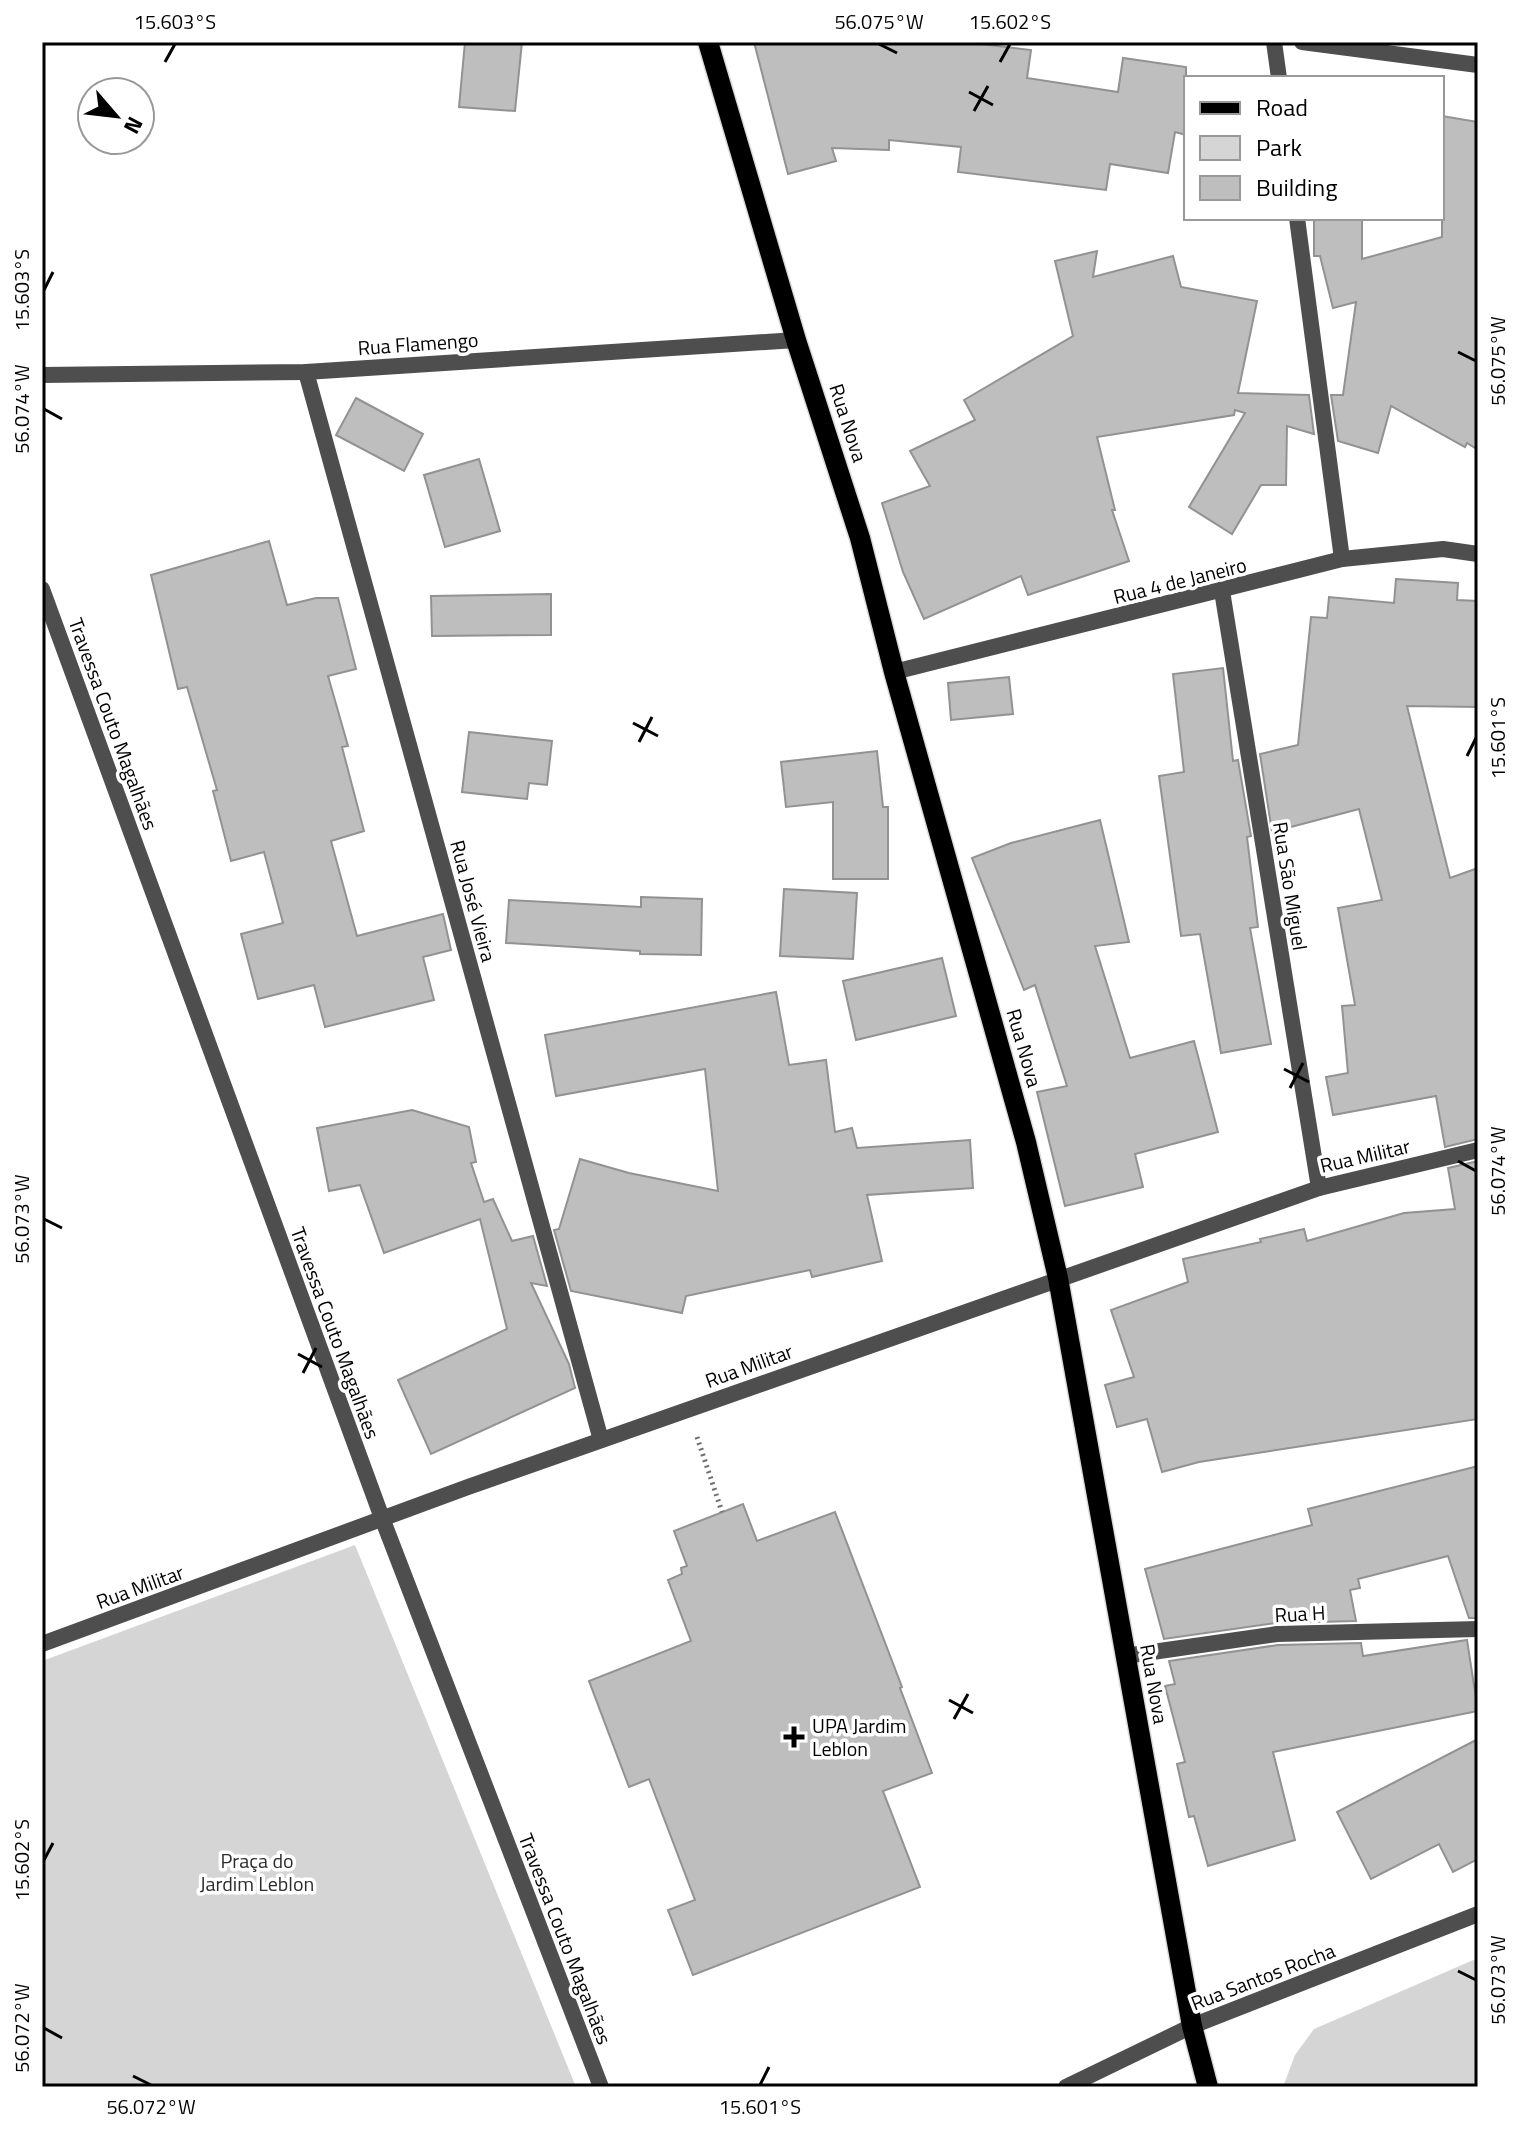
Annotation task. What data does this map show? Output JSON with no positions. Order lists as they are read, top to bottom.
{
  "streets": {
    "main road": ["Rua Nova"],
    "street": [
      "Rua Flamengo",
      "Rua 4 de Janeiro",
      "Travessa Couto Magalhães",
      "Rua São Miguel",
      "Rua José Vieira",
      "Rua Militar",
      "Rua H",
      "Rua Santos Rocha"
    ]
  },
  "crossings": [
    ["Rua Flamengo", "Rua Nova"],
    ["Rua Flamengo", "Rua José Vieira"],
    ["Rua Nova", "Rua 4 de Janeiro"],
    ["Rua Nova", "Rua Militar"],
    ["Rua Nova", "Rua H"],
    ["Rua Nova", "Rua Santos Rocha"],
    ["Rua 4 de Janeiro", "Rua São Miguel"],
    ["Travessa Couto Magalhães", "Rua Militar"],
    ["Rua São Miguel", "Rua Militar"],
    ["Rua José Vieira", "Rua Militar"]
  ],
  "parks": ["Praça do Jardim Leblon"],
  "places": {
    "health": ["UPA Jardim Leblon"]
  },
  "legend": ["Road", "Park", "Building"],
  "north": "bottom right",
  "coordinates": [
    "15.603°S",
    "56.075°W",
    "15.602°S",
    "56.074°W",
    "15.601°S",
    "56.073°W",
    "56.072°W"
  ]
}
